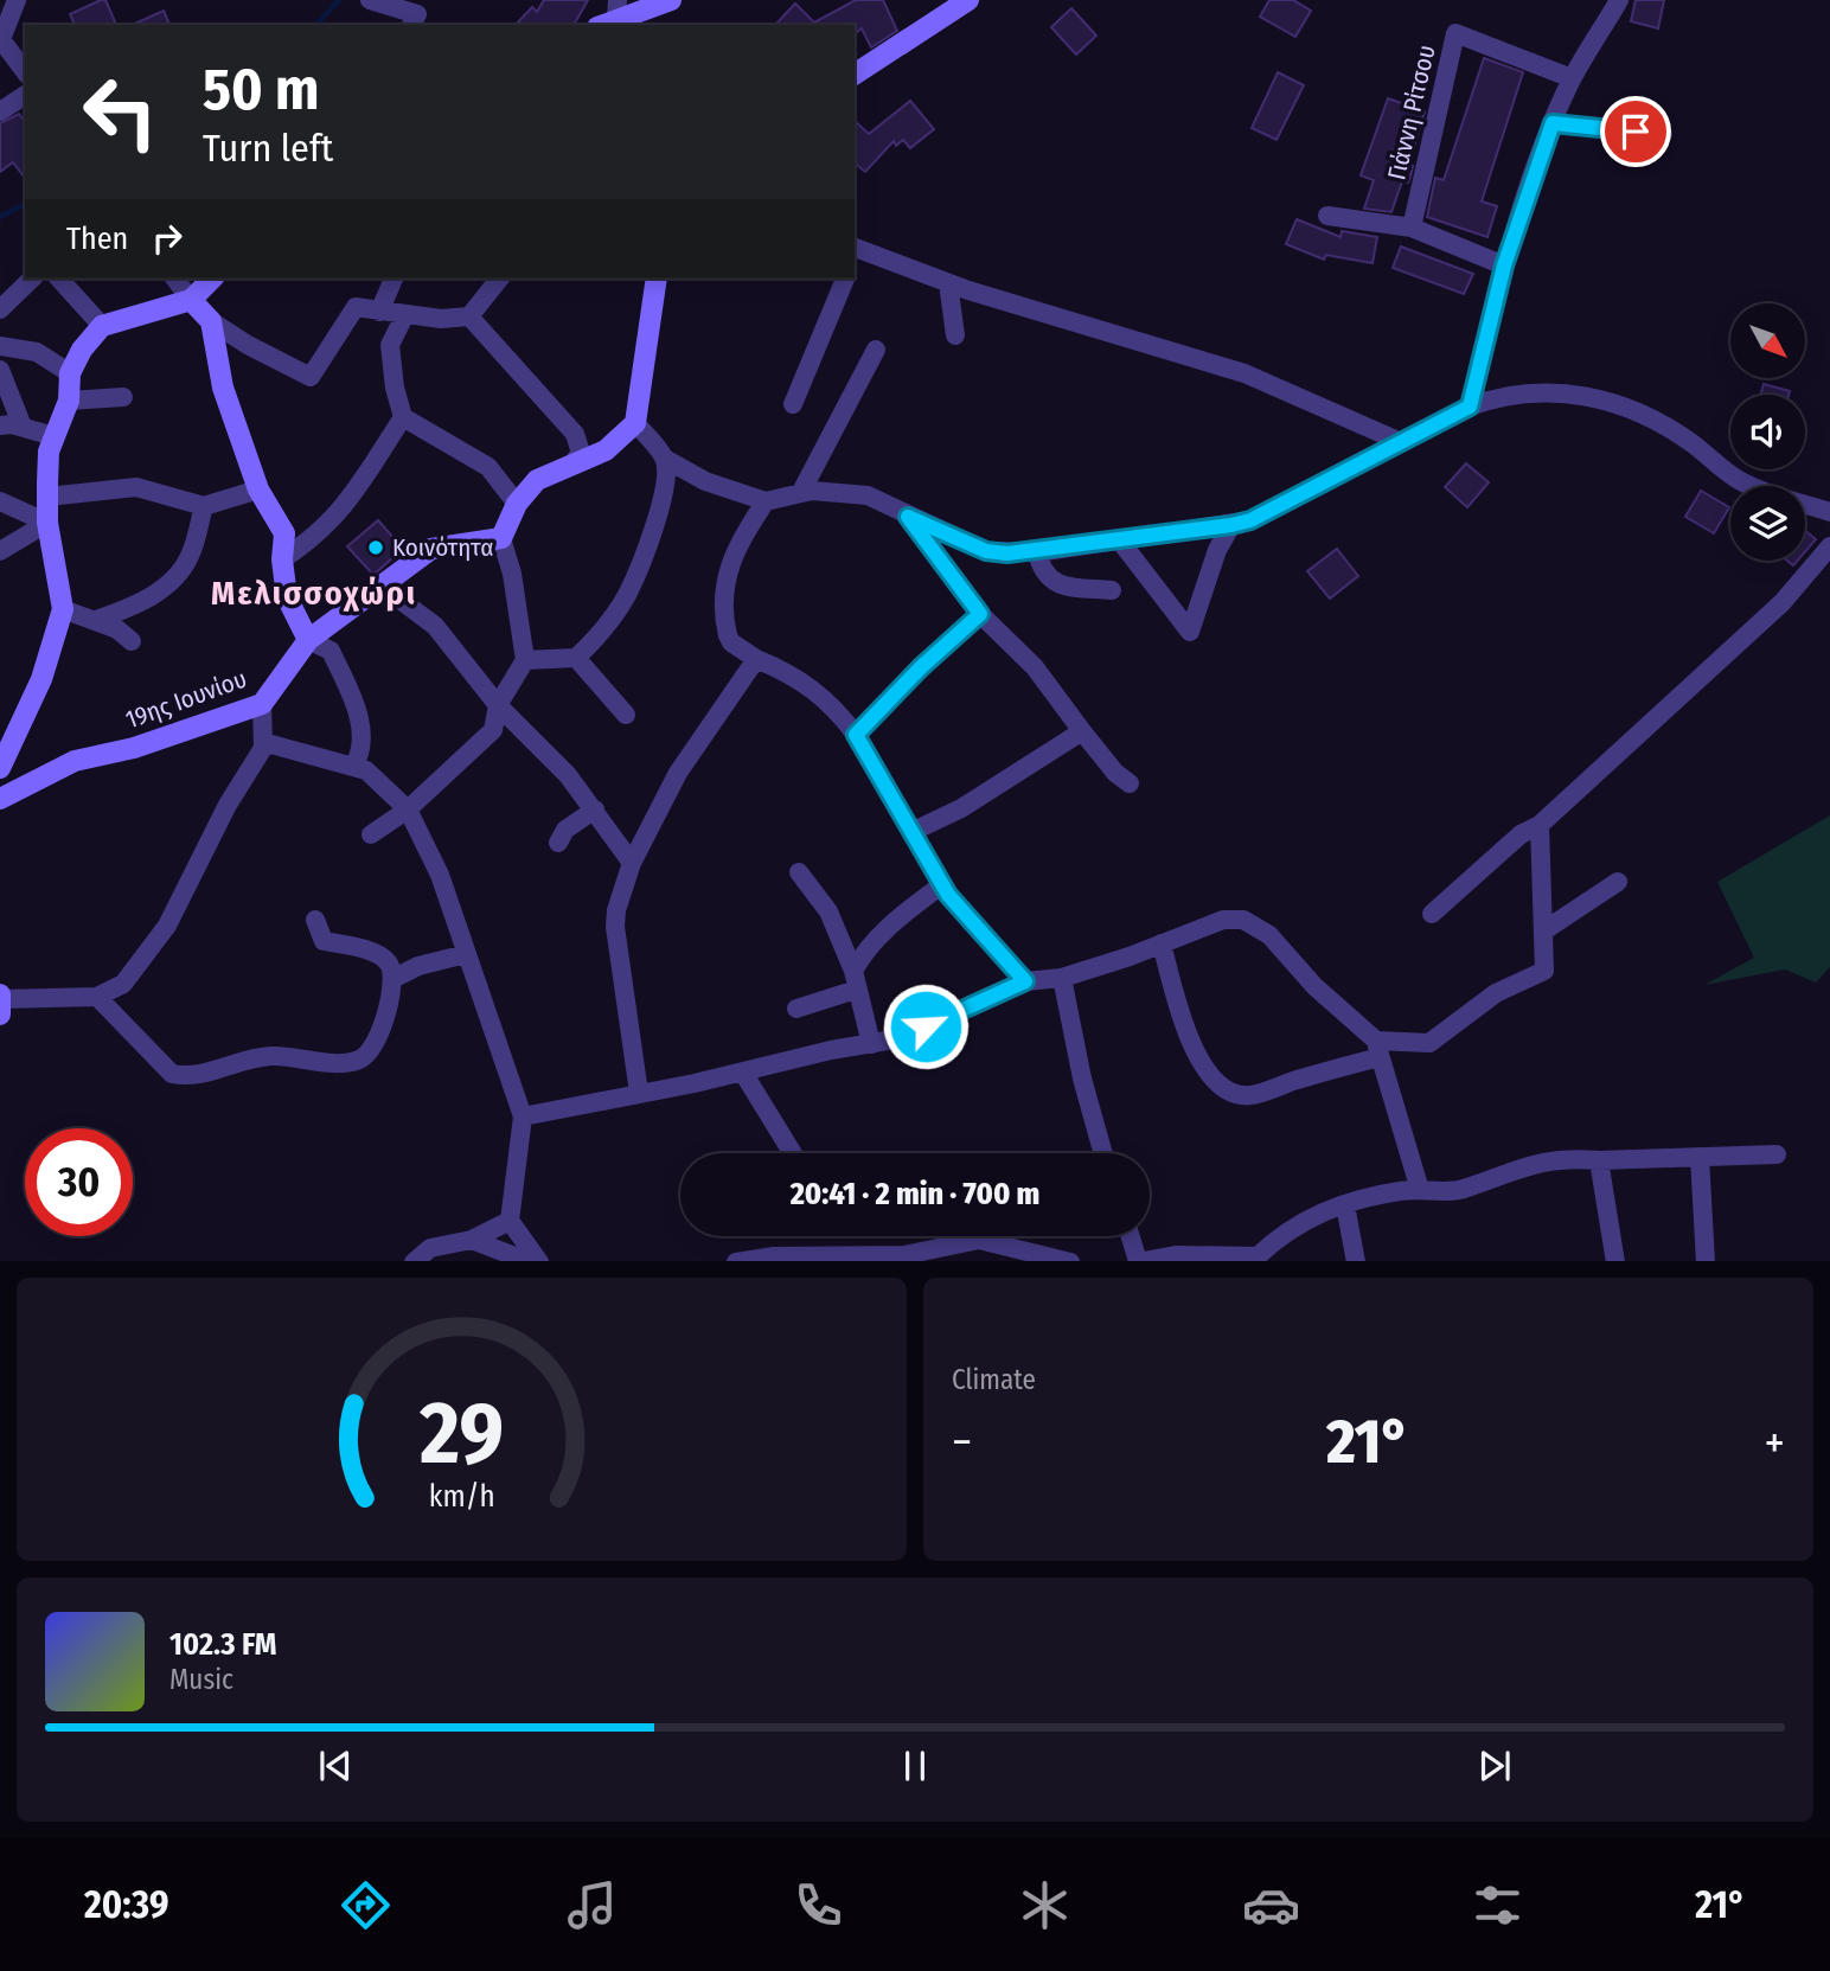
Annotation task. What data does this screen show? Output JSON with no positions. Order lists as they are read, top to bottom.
{
  "streets": {
    "main road": ["19ης Ιουνίου"],
    "street": ["Γιάννη Ρίτσου"]
  },
  "districts": ["Μελισσοχώρι"],
  "places": ["Κοινότητα"],
  "north": "bottom right",
  "page": {
    "turn": ["50 m", "Turn left"],
    "then": "Then",
    "limit": "30",
    "trip": "20:41 · 2 min · 700 m",
    "tile": "Climate",
    "heat": ["−", "21°", "+"],
    "song": ["102.3 FM", "Music"],
    "tabs": ["20:39", "21°"],
    "gauge": ["29", "km/h"]
  }
}
